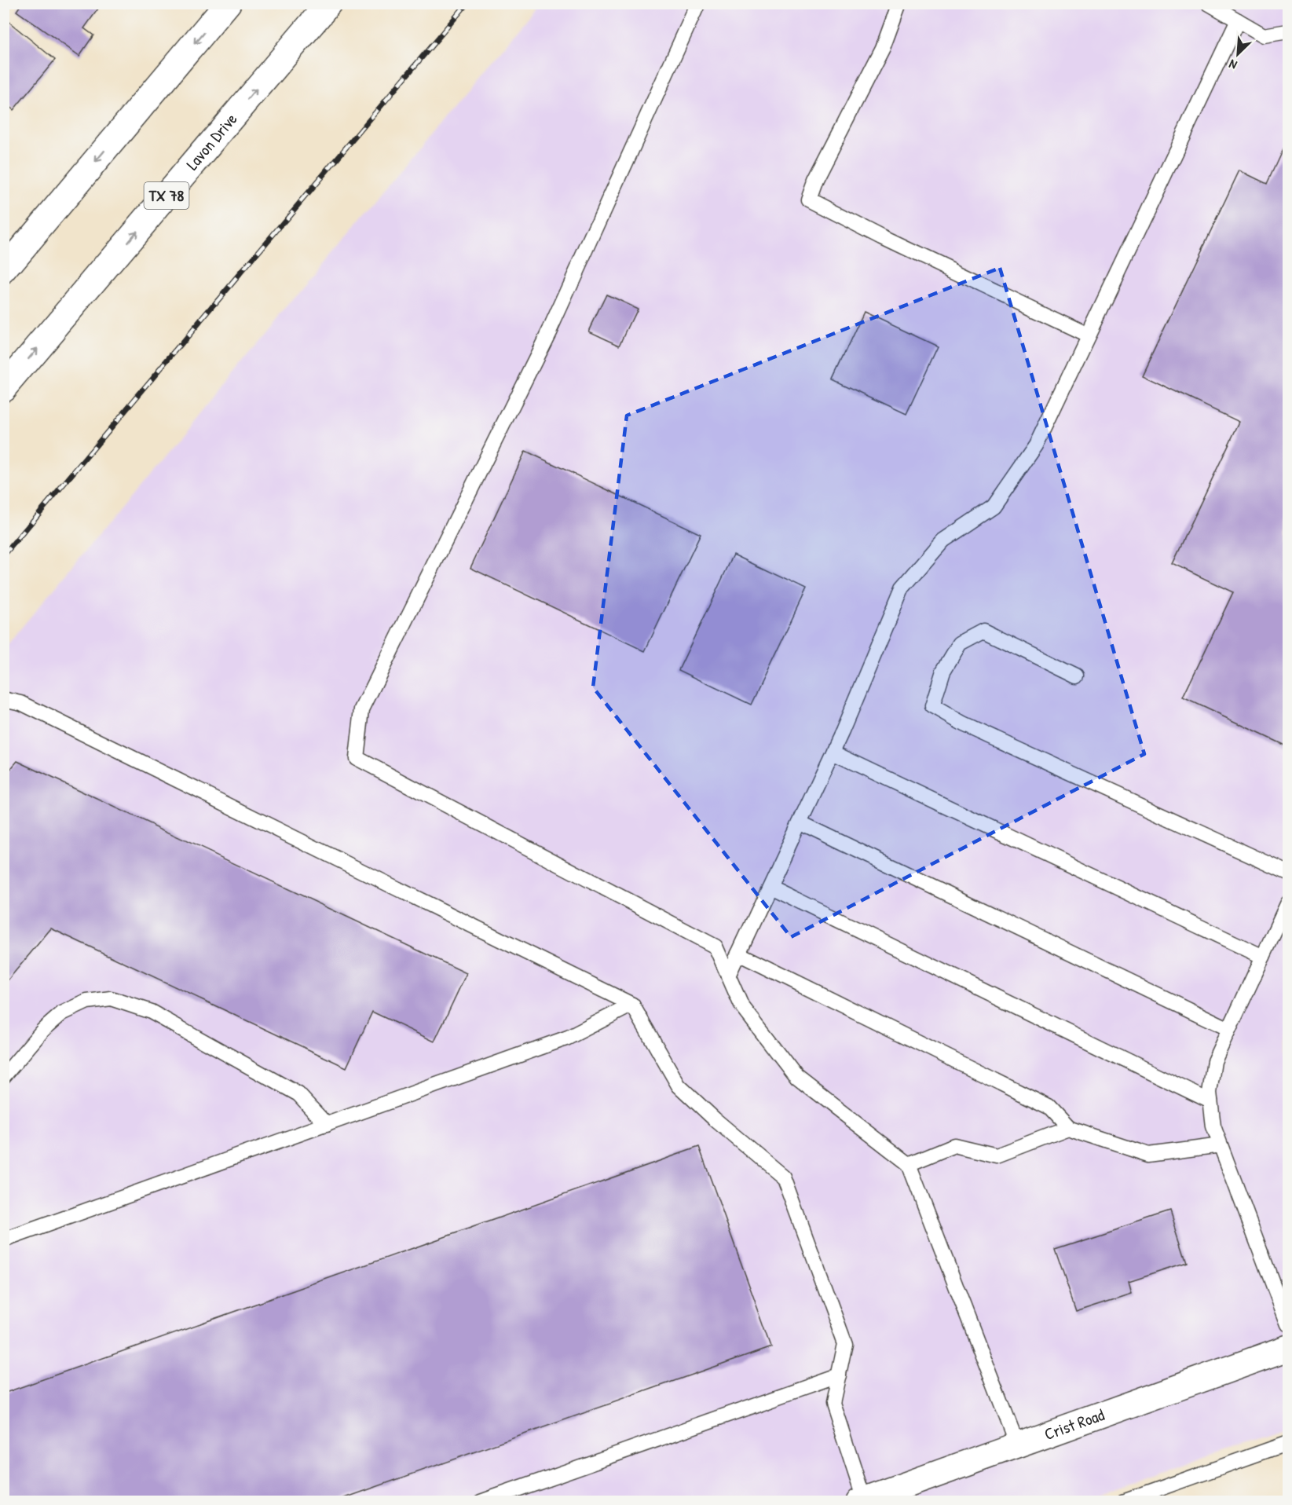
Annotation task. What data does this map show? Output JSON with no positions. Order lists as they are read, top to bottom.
{
  "streets": {
    "main road": ["Lavon Drive", "TX 78", "Crist Road"]
  },
  "north": "bottom left"
}
